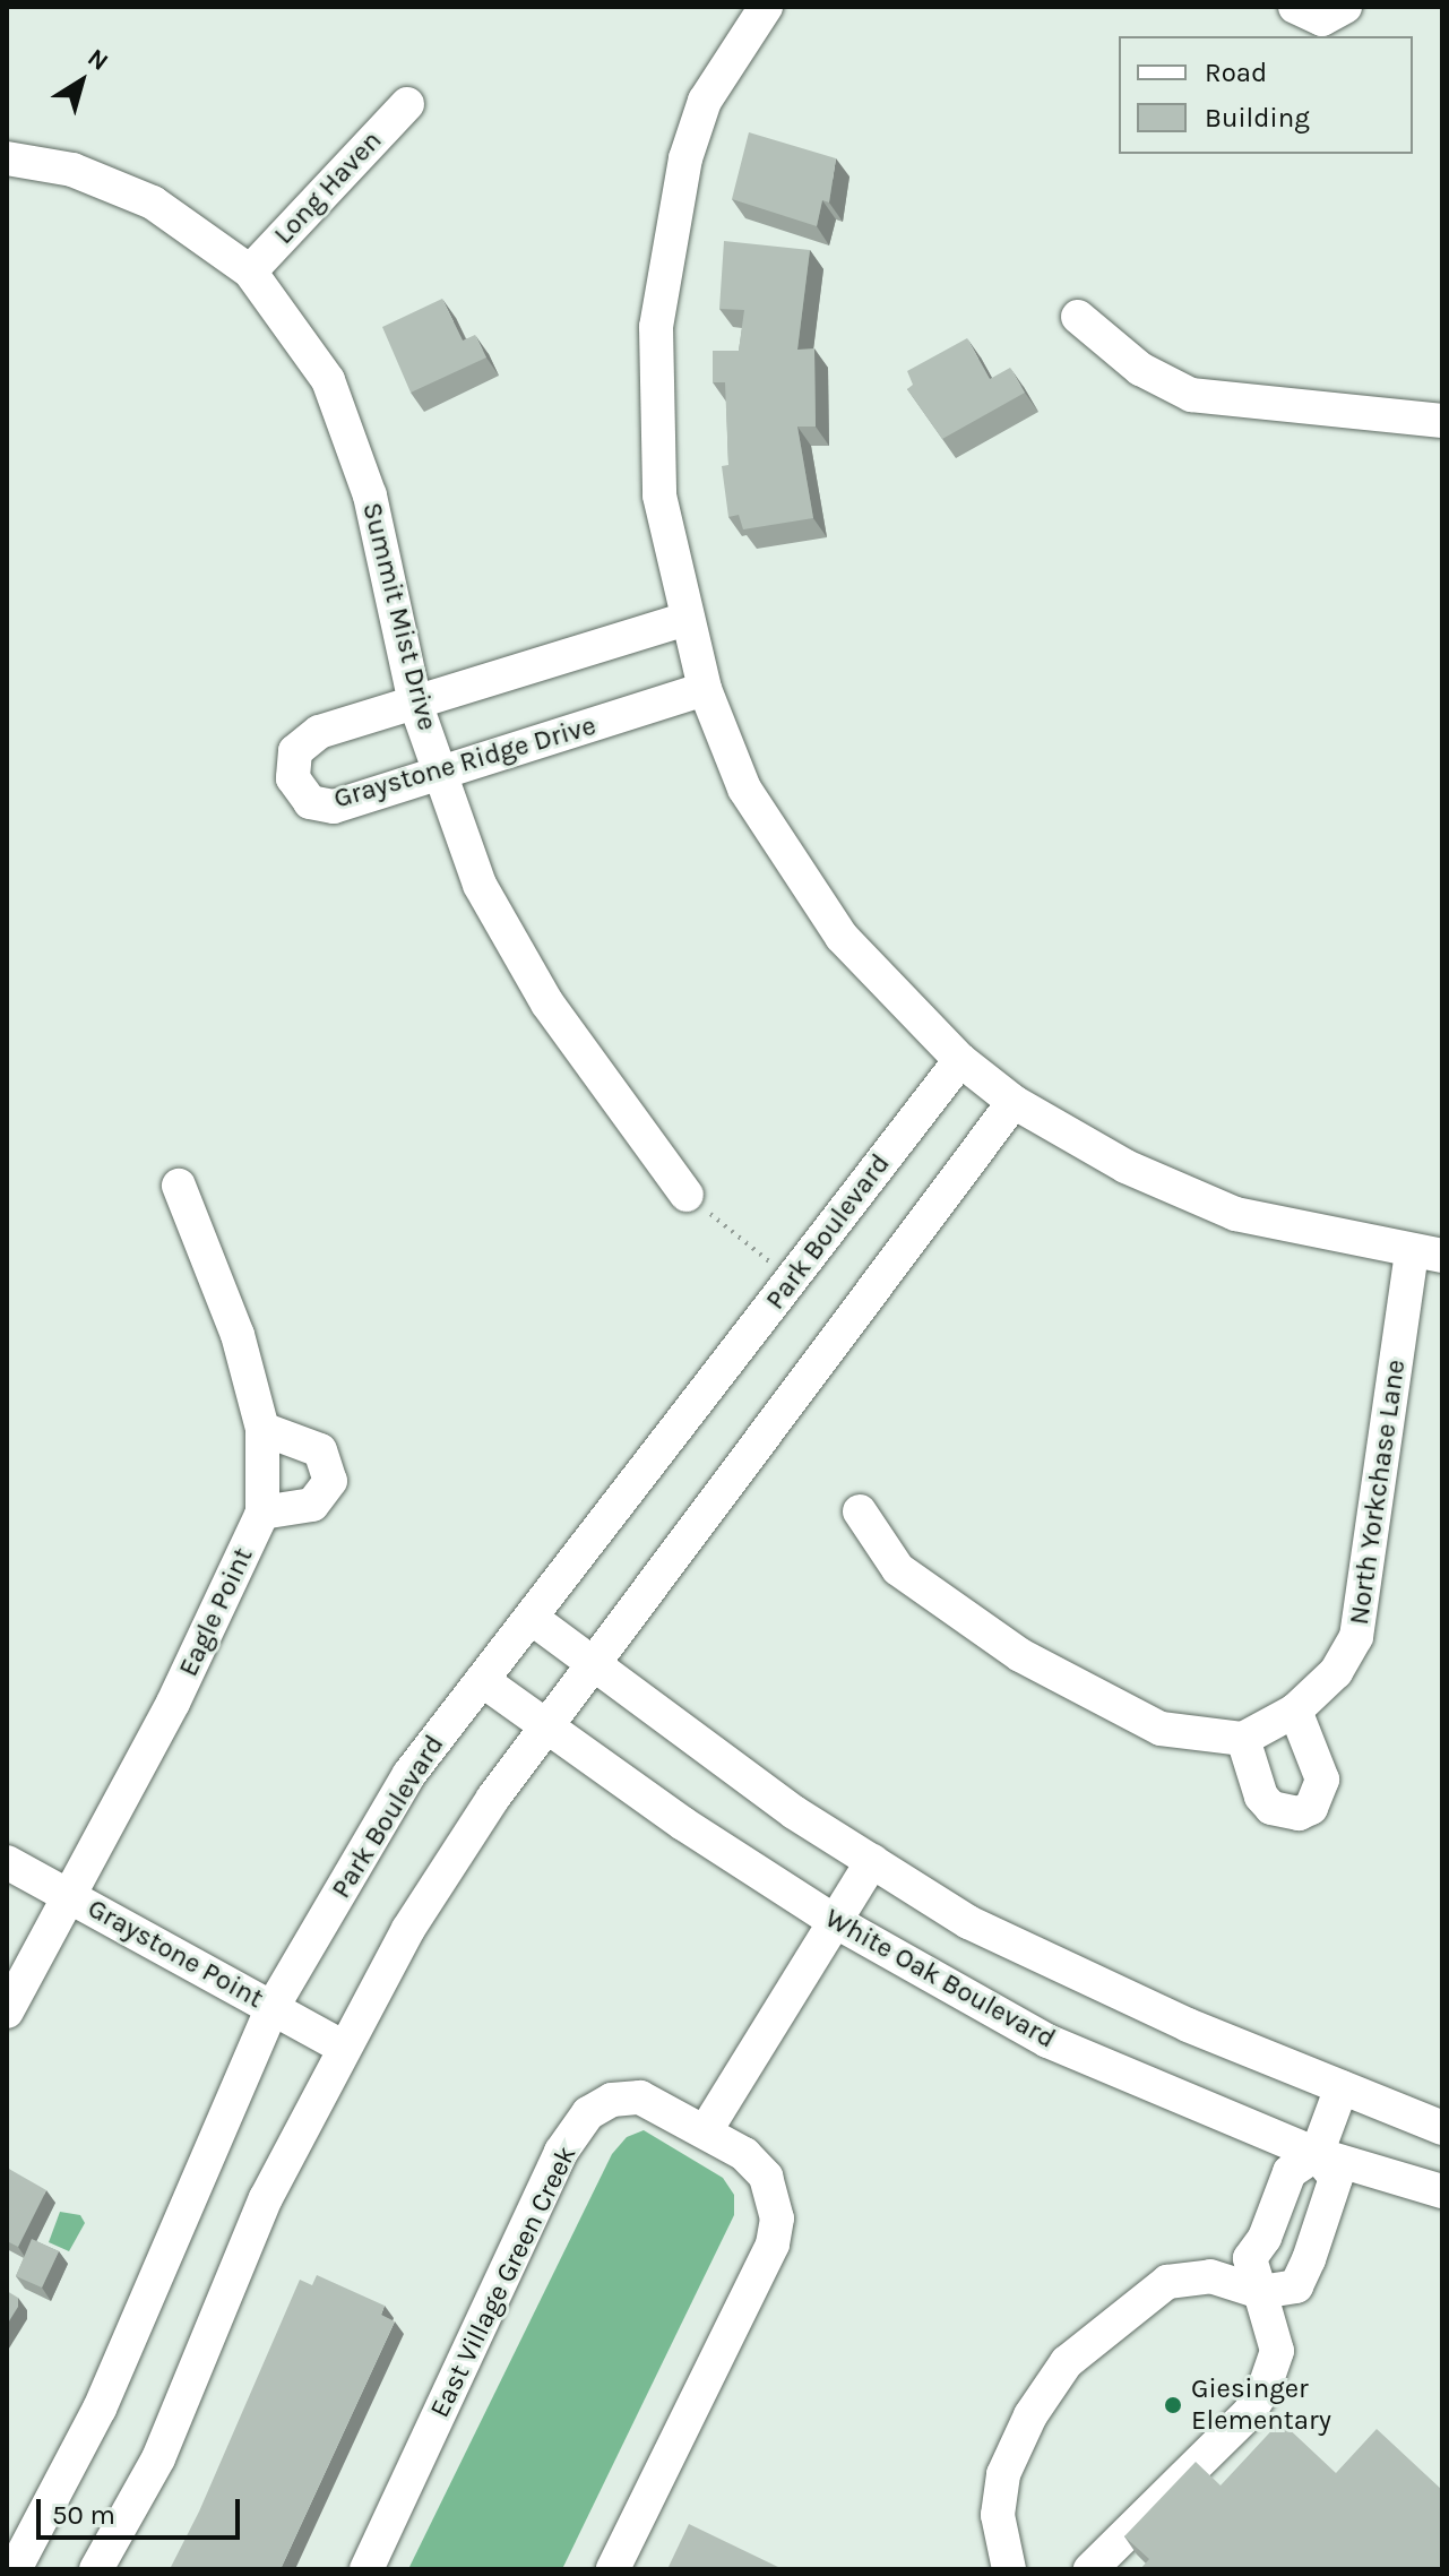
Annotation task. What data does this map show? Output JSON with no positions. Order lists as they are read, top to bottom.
{
  "streets": {
    "street": [
      "Long Haven",
      "Summit Mist Drive",
      "Graystone Ridge Drive",
      "Park Boulevard",
      "North Yorkchase Lane",
      "Eagle Point",
      "Graystone Point",
      "White Oak Boulevard",
      "East Village Green Creek"
    ]
  },
  "crossings": [
    ["Long Haven", "Summit Mist Drive"],
    ["Summit Mist Drive", "Graystone Ridge Drive"],
    ["Park Boulevard", "Graystone Point"],
    ["Park Boulevard", "White Oak Boulevard"],
    ["Eagle Point", "Graystone Point"]
  ],
  "places": ["Giesinger Elementary"],
  "legend": ["Road", "Building"],
  "scale_bar": "50 m",
  "north": "top right"
}
